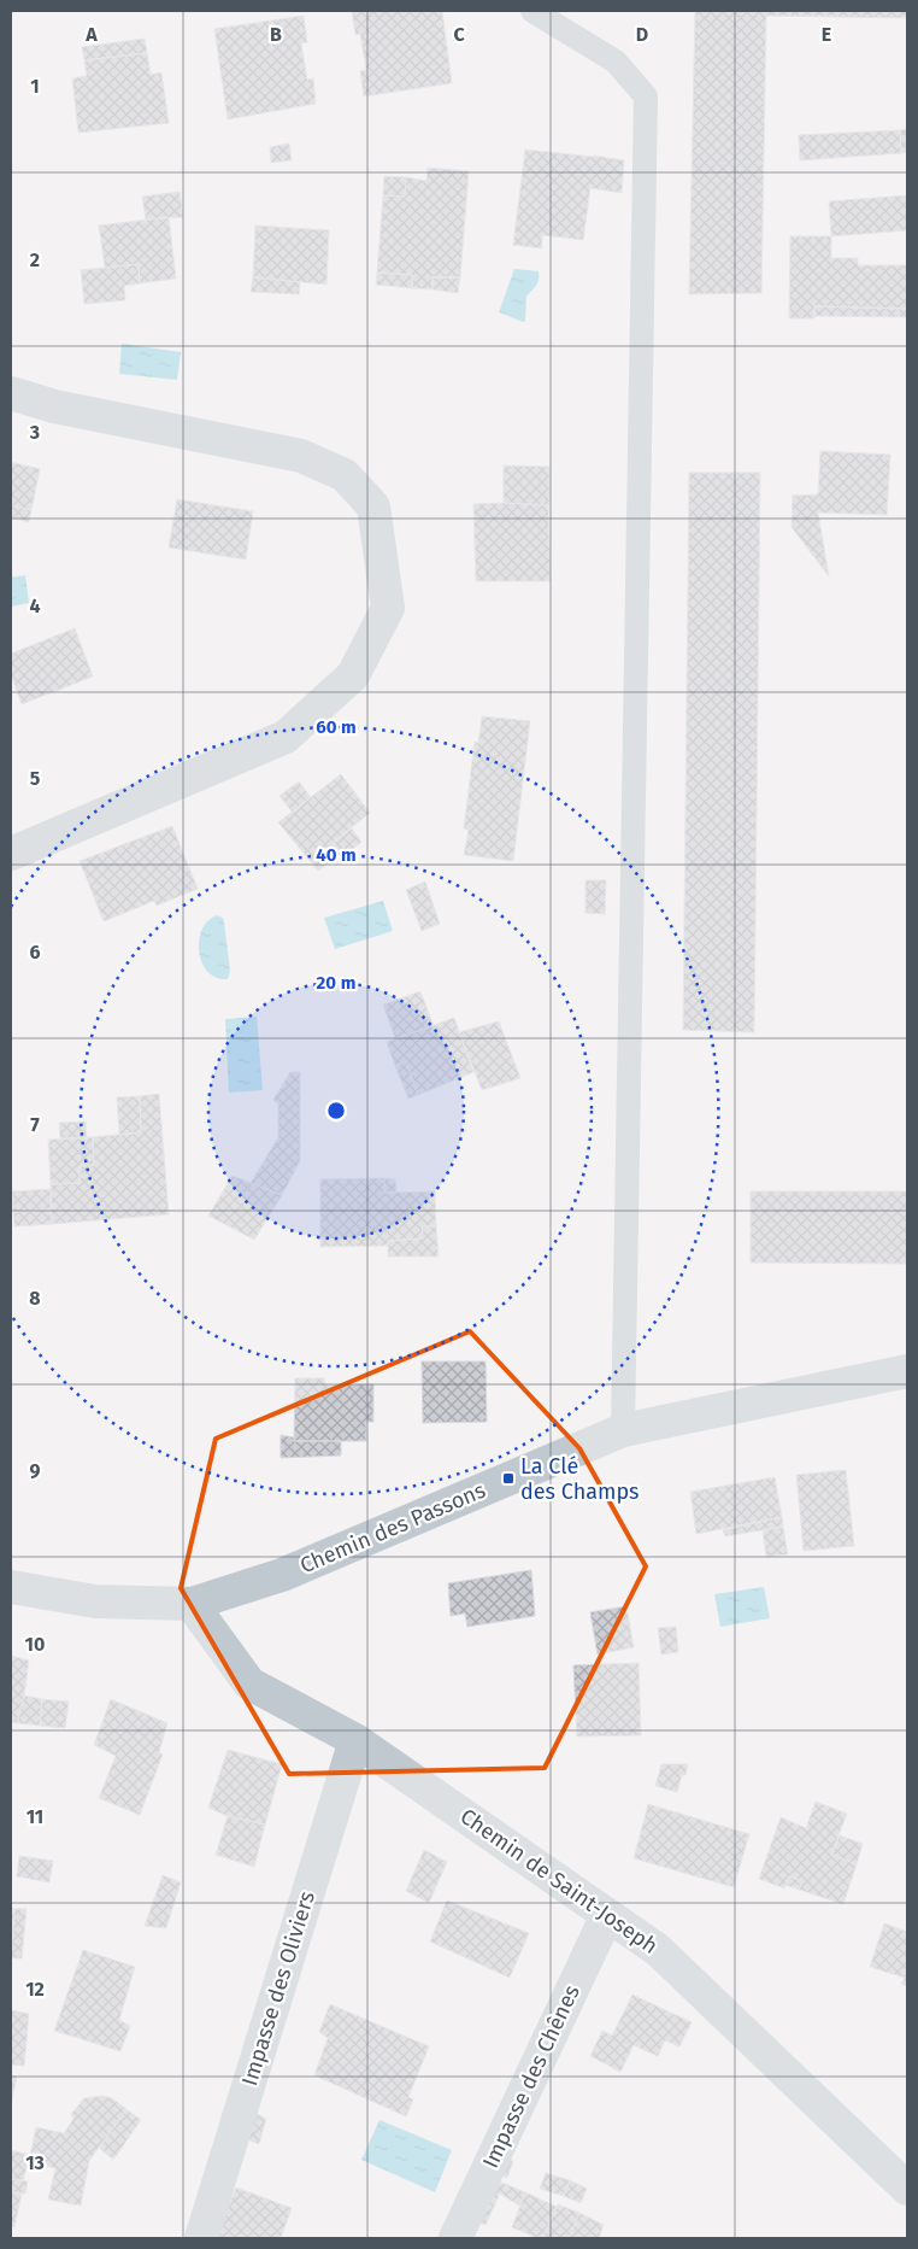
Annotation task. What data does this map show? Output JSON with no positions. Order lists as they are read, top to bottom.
{
  "streets": {
    "street": [
      "Chemin des Passons",
      "Chemin de Saint-Joseph",
      "Impasse des Oliviers",
      "Impasse des Chênes"
    ]
  },
  "crossings": [
    ["Chemin des Passons", "Chemin de Saint-Joseph"],
    ["Chemin de Saint-Joseph", "Impasse des Oliviers"],
    ["Chemin de Saint-Joseph", "Impasse des Chênes"]
  ],
  "places": {
    "transit": ["La Clé des Champs"]
  },
  "grid": {
    "columns": [
      "A",
      "B",
      "C",
      "D",
      "E"
    ],
    "rows": [
      "1",
      "2",
      "3",
      "4",
      "5",
      "6",
      "7",
      "8",
      "9",
      "10",
      "11",
      "12",
      "13"
    ]
  },
  "rings": ["60 m", "40 m", "20 m"]
}
